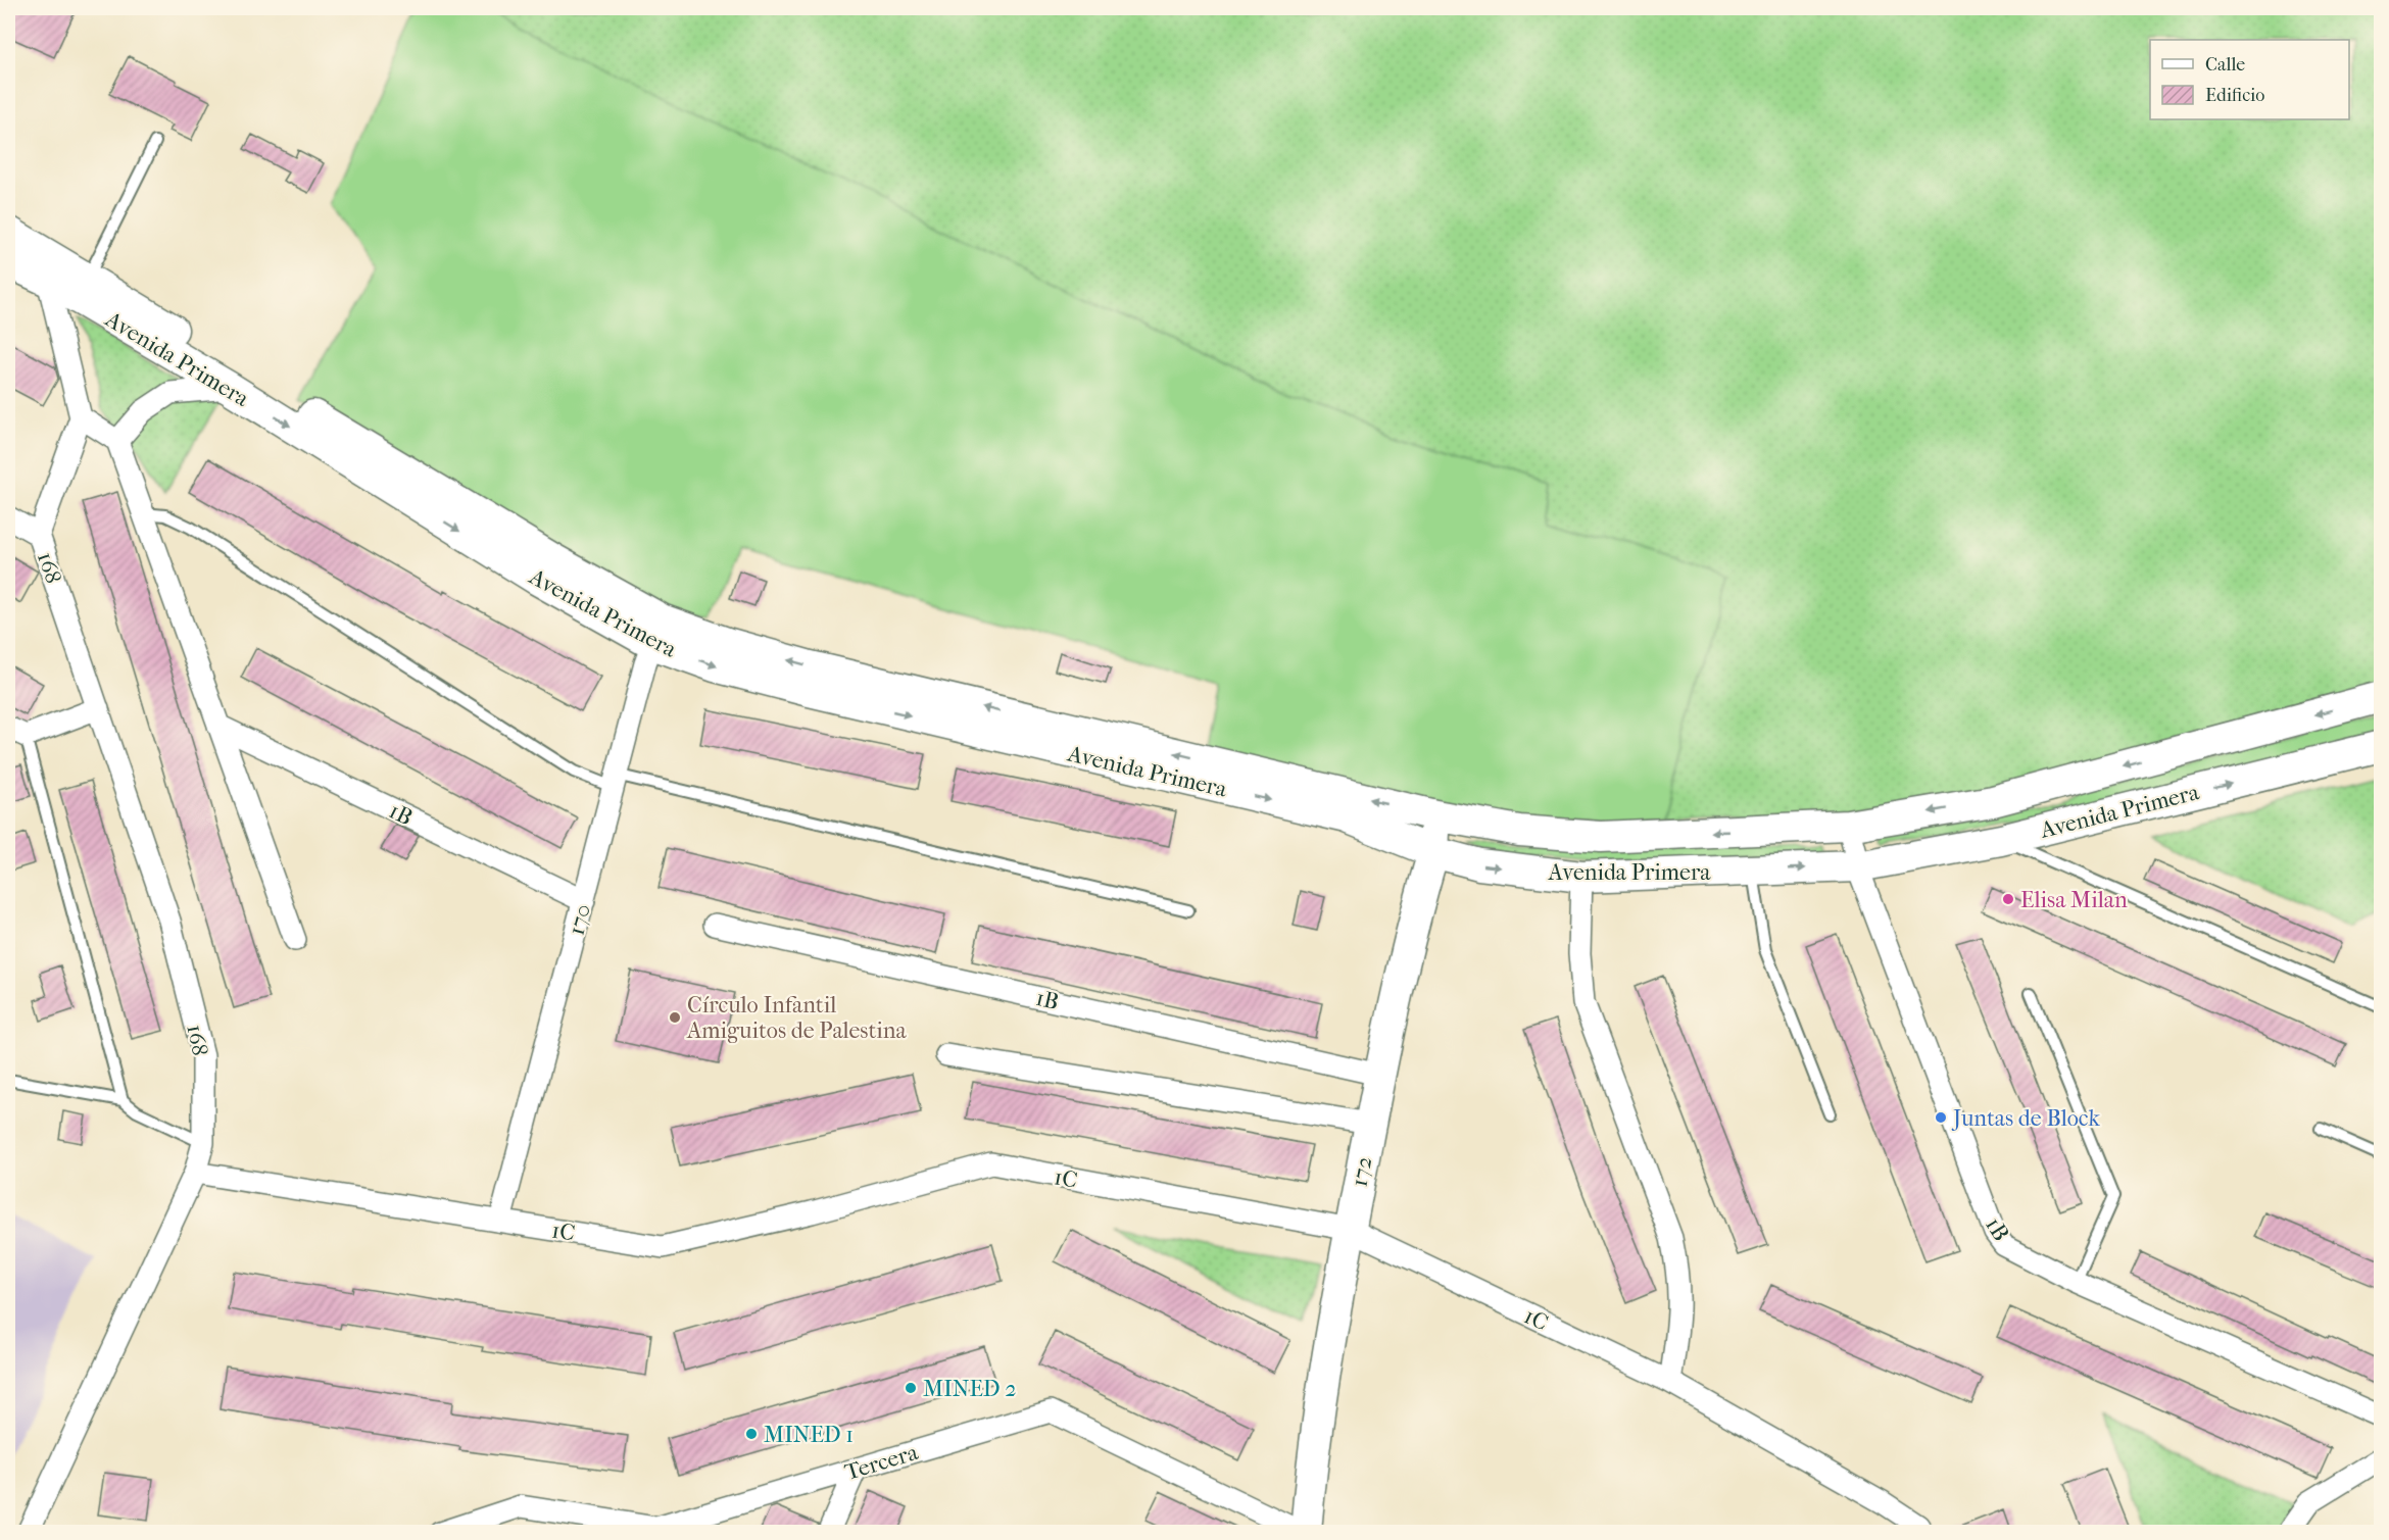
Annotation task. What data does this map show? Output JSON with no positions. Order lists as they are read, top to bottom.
{
  "streets": {
    "street": [
      "Avenida Primera",
      "168",
      "1B",
      "170",
      "172",
      "1C",
      "Tercera"
    ]
  },
  "crossings": [
    ["Avenida Primera", "1B"],
    ["Avenida Primera", "170"],
    ["Avenida Primera", "172"],
    ["168", "1C"],
    ["1B", "170"],
    ["1B", "172"],
    ["170", "1C"],
    ["172", "1C"],
    ["172", "Tercera"]
  ],
  "places": [
    "Elisa Milan",
    "Círculo Infantil Amiguitos de Palestina",
    "Juntas de Block",
    "MINED 2",
    "MINED 1"
  ],
  "legend": ["Calle", "Edificio"]
}
